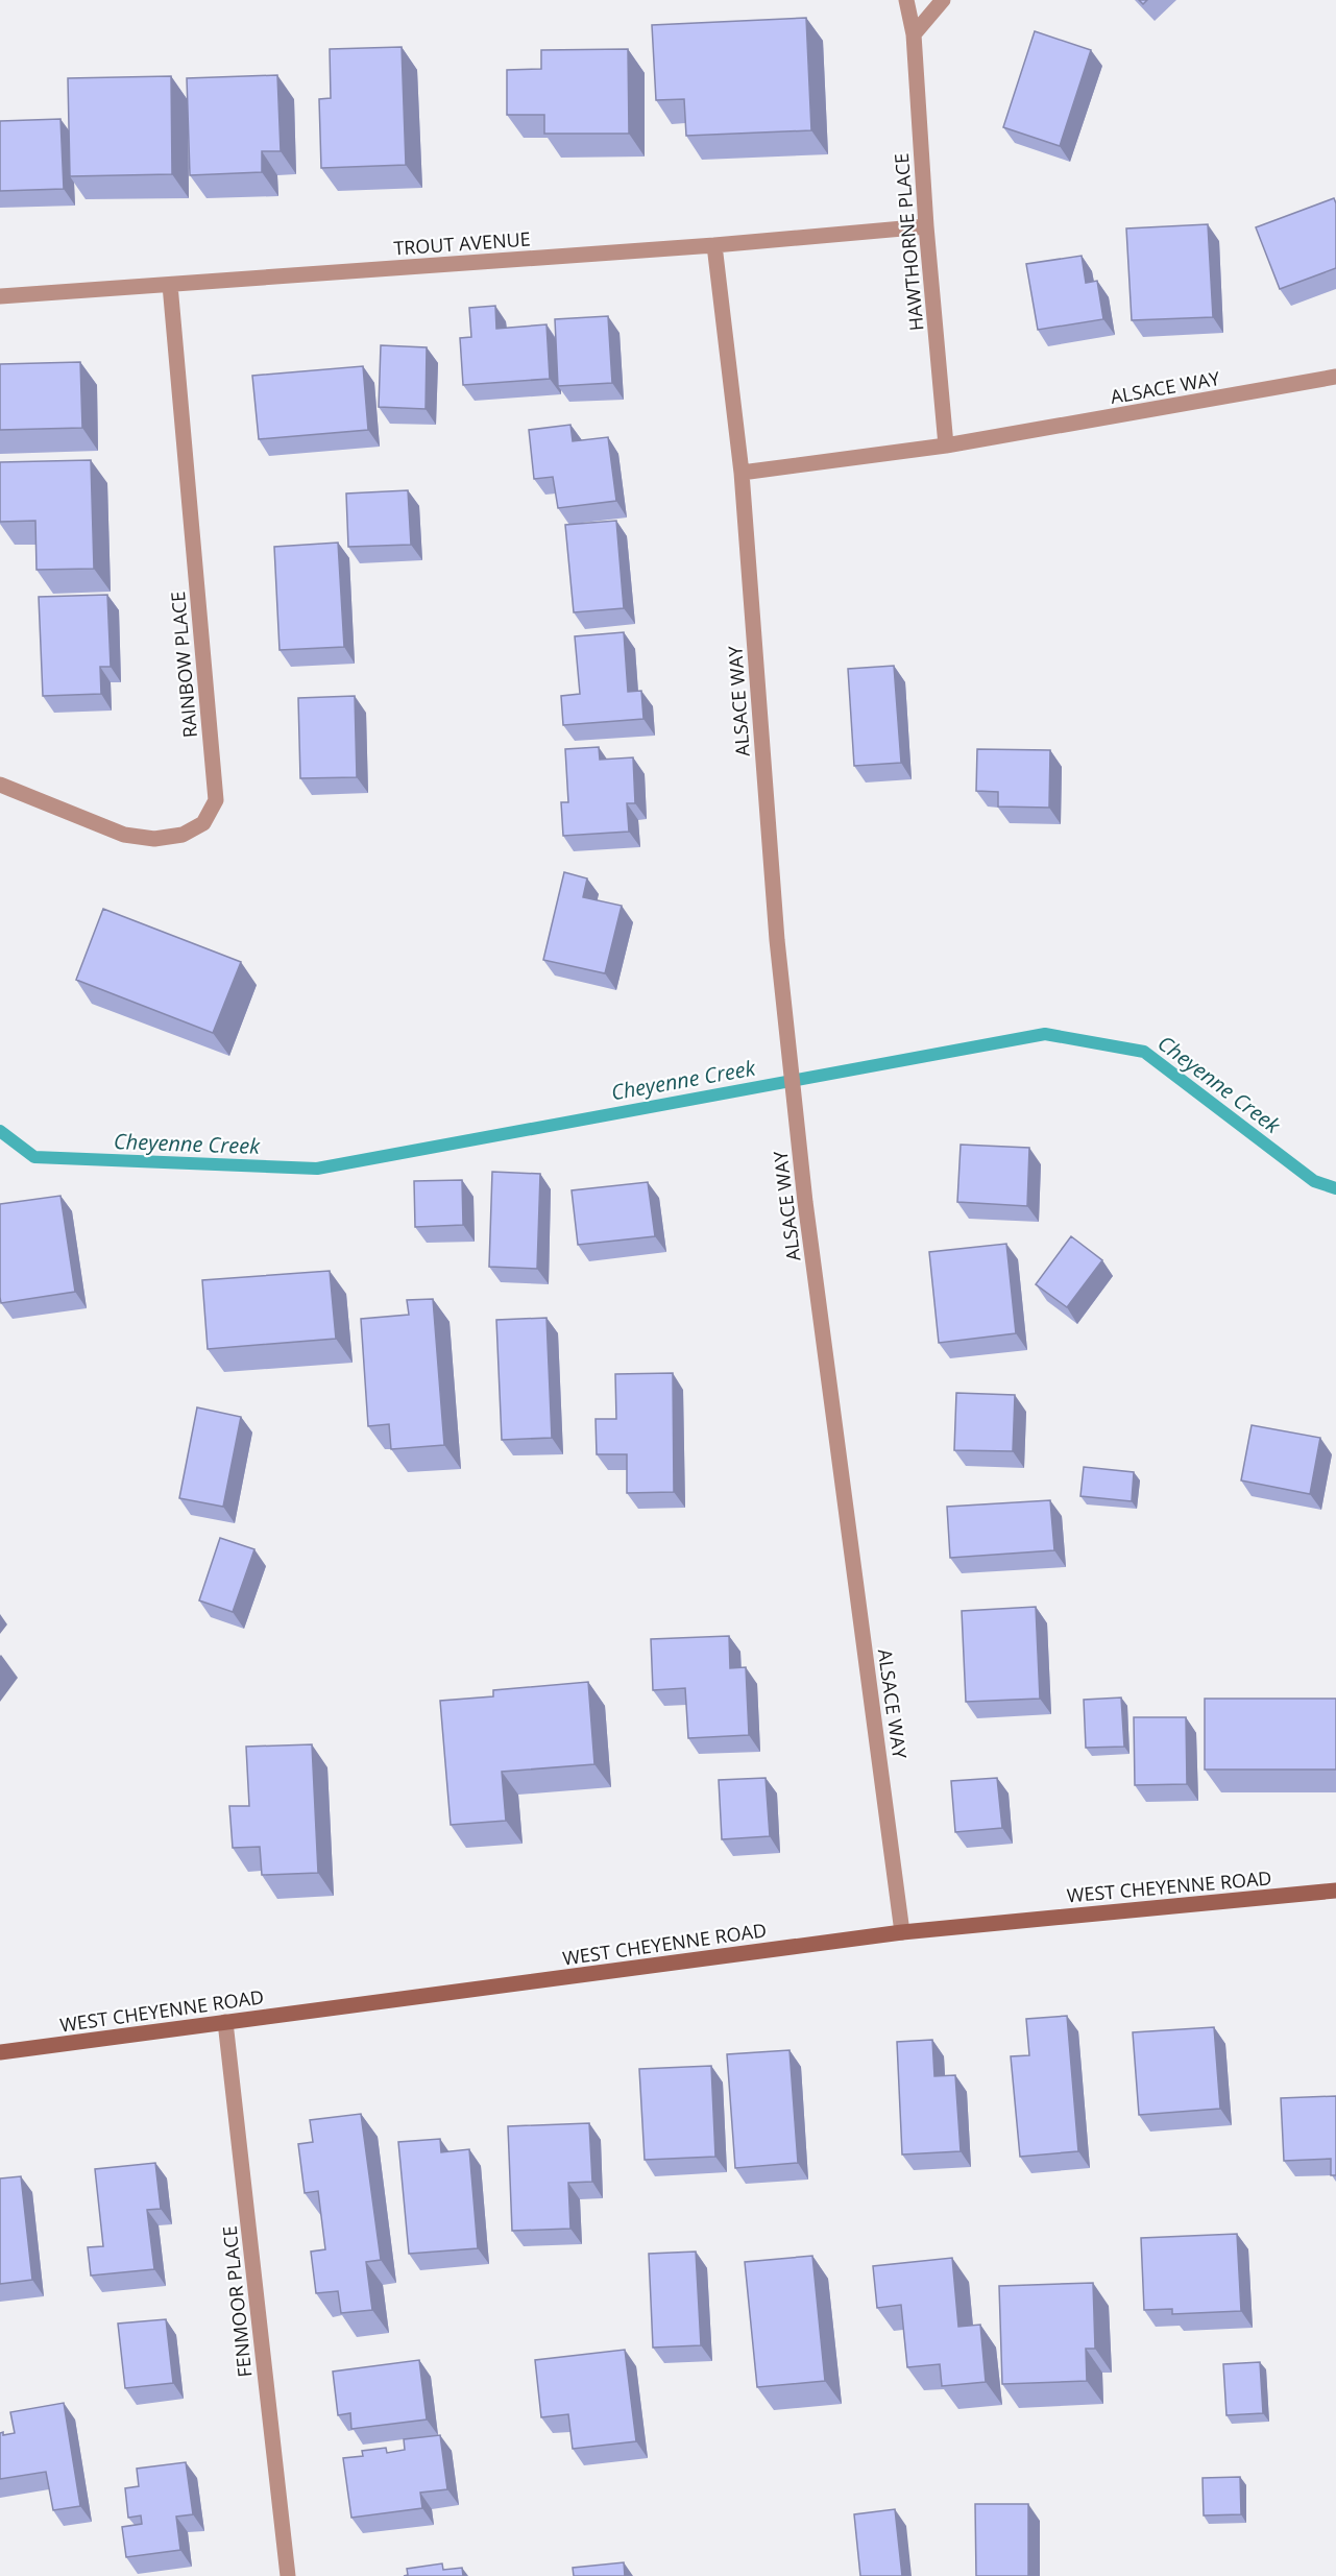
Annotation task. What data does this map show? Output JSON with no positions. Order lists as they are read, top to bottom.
{
  "streets": {
    "main road": ["WEST CHEYENNE ROAD"],
    "street": [
      "HAWTHORNE PLACE",
      "TROUT AVENUE",
      "ALSACE WAY",
      "RAINBOW PLACE",
      "FENMOOR PLACE"
    ]
  },
  "crossings": [
    ["HAWTHORNE PLACE", "TROUT AVENUE"],
    ["HAWTHORNE PLACE", "ALSACE WAY"],
    ["TROUT AVENUE", "ALSACE WAY"],
    ["TROUT AVENUE", "RAINBOW PLACE"],
    ["ALSACE WAY", "WEST CHEYENNE ROAD"],
    ["WEST CHEYENNE ROAD", "FENMOOR PLACE"]
  ],
  "water": ["Cheyenne Creek"]
}
